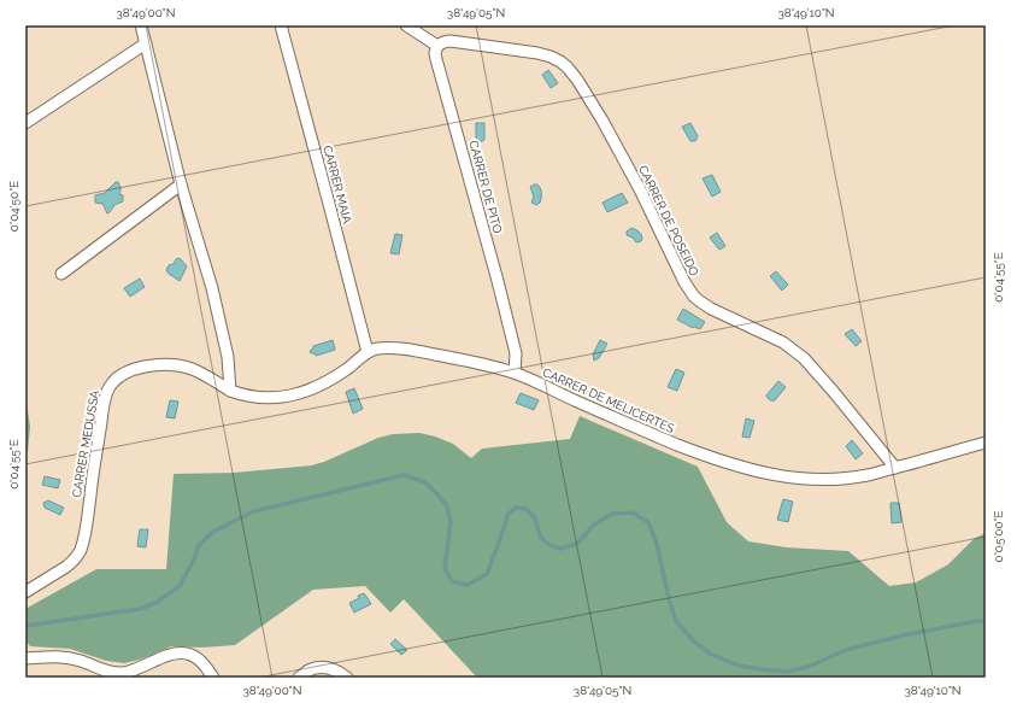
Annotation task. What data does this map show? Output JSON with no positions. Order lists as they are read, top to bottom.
{
  "streets": {
    "street": [
      "CARRER MAIA",
      "CARRER DE PITO",
      "CARRER DE POSEIDO",
      "CARRER DE MELICERTES",
      "CARRER MEDUSSA"
    ]
  },
  "crossings": [
    ["CARRER MAIA", "CARRER DE MELICERTES"],
    ["CARRER DE PITO", "CARRER DE POSEIDO"],
    ["CARRER DE PITO", "CARRER DE MELICERTES"],
    ["CARRER DE POSEIDO", "CARRER DE MELICERTES"]
  ],
  "coordinates": [
    "38°49'00\"N",
    "38°49'05\"N",
    "38°49'10\"N",
    "0°04'50\"E",
    "0°04'55\"E",
    "0°05'00\"E"
  ]
}
